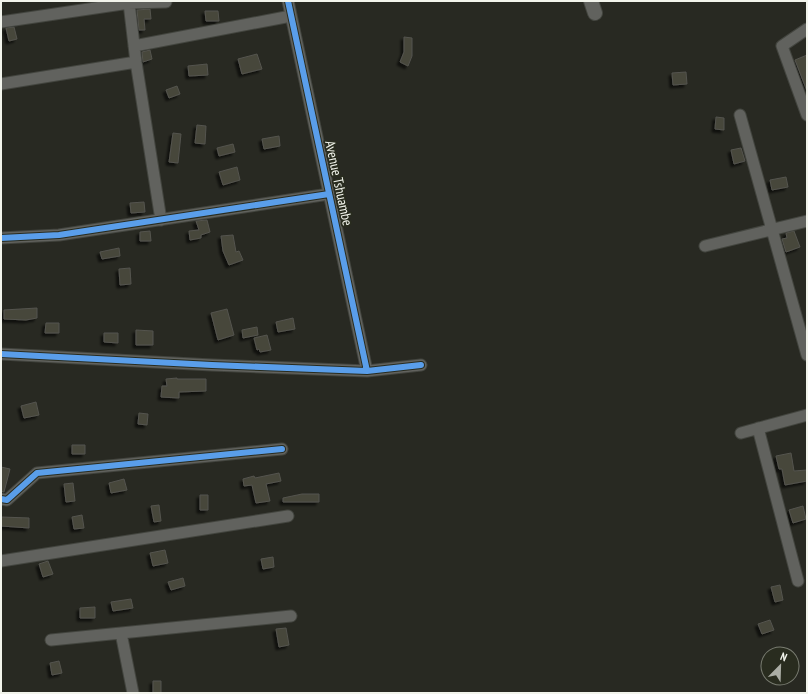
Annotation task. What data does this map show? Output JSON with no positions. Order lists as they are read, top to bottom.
{
  "streets": {
    "street": ["Avenue Tshuambe"]
  },
  "north": "top right"
}
